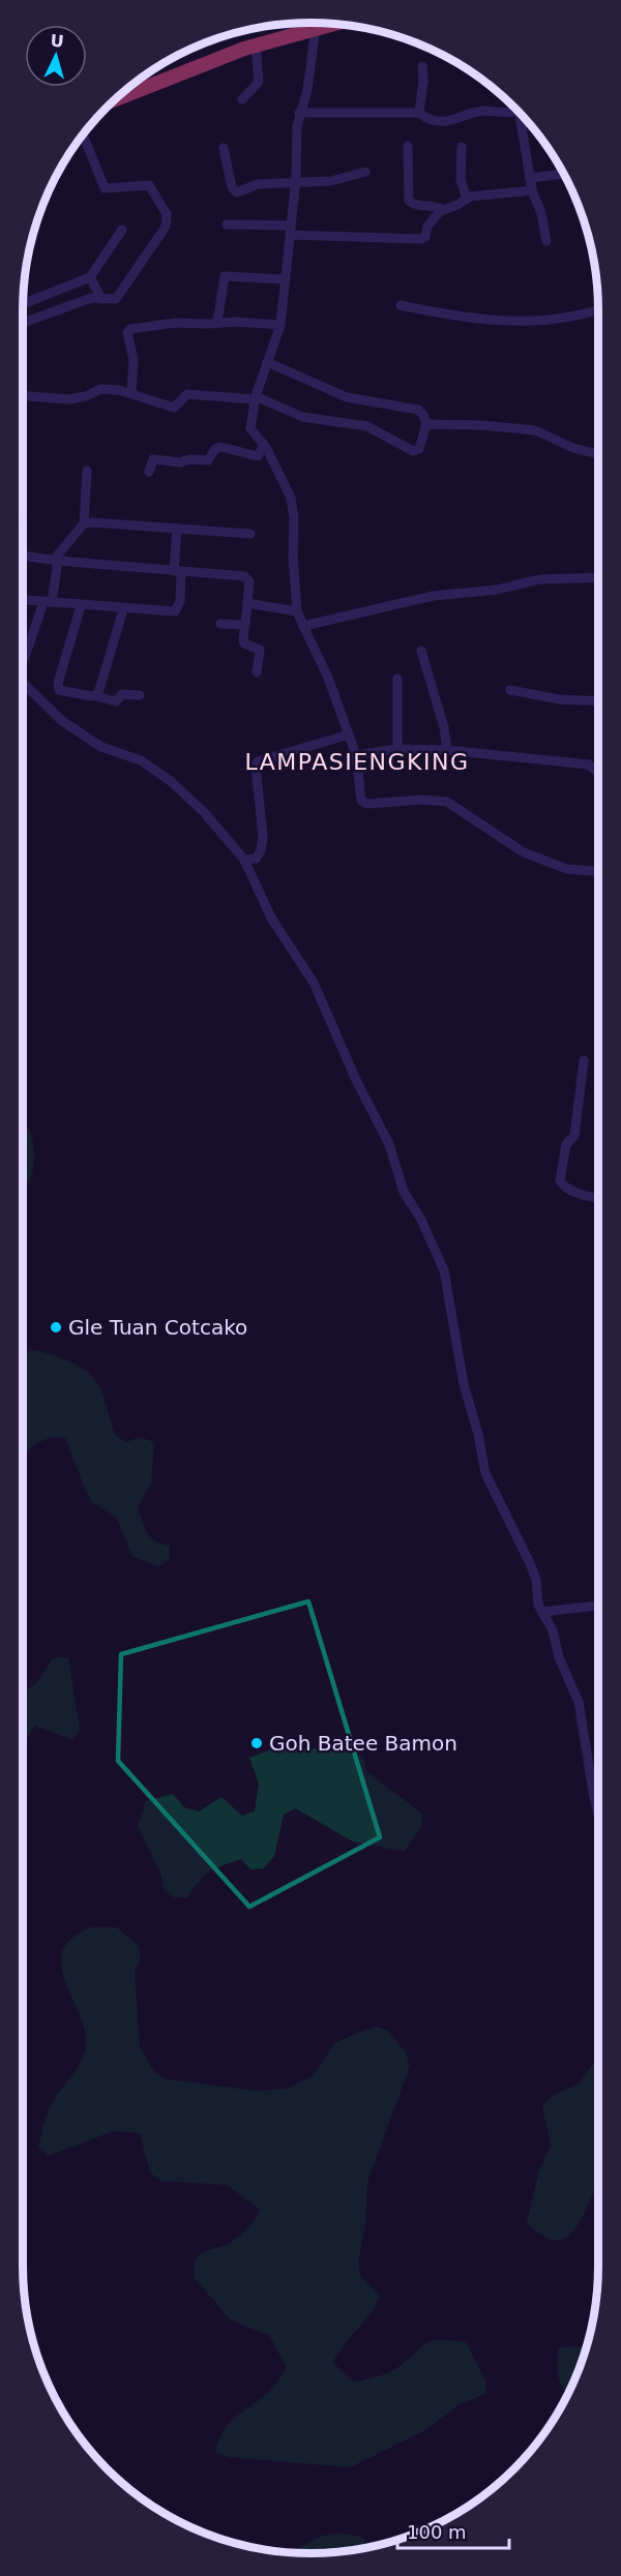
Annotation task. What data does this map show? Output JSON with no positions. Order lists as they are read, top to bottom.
{
  "districts": ["LAMPASIENGKING"],
  "places": ["Gle Tuan Cotcako", "Goh Batee Bamon"],
  "scale_bar": "100 m",
  "north": "top"
}
